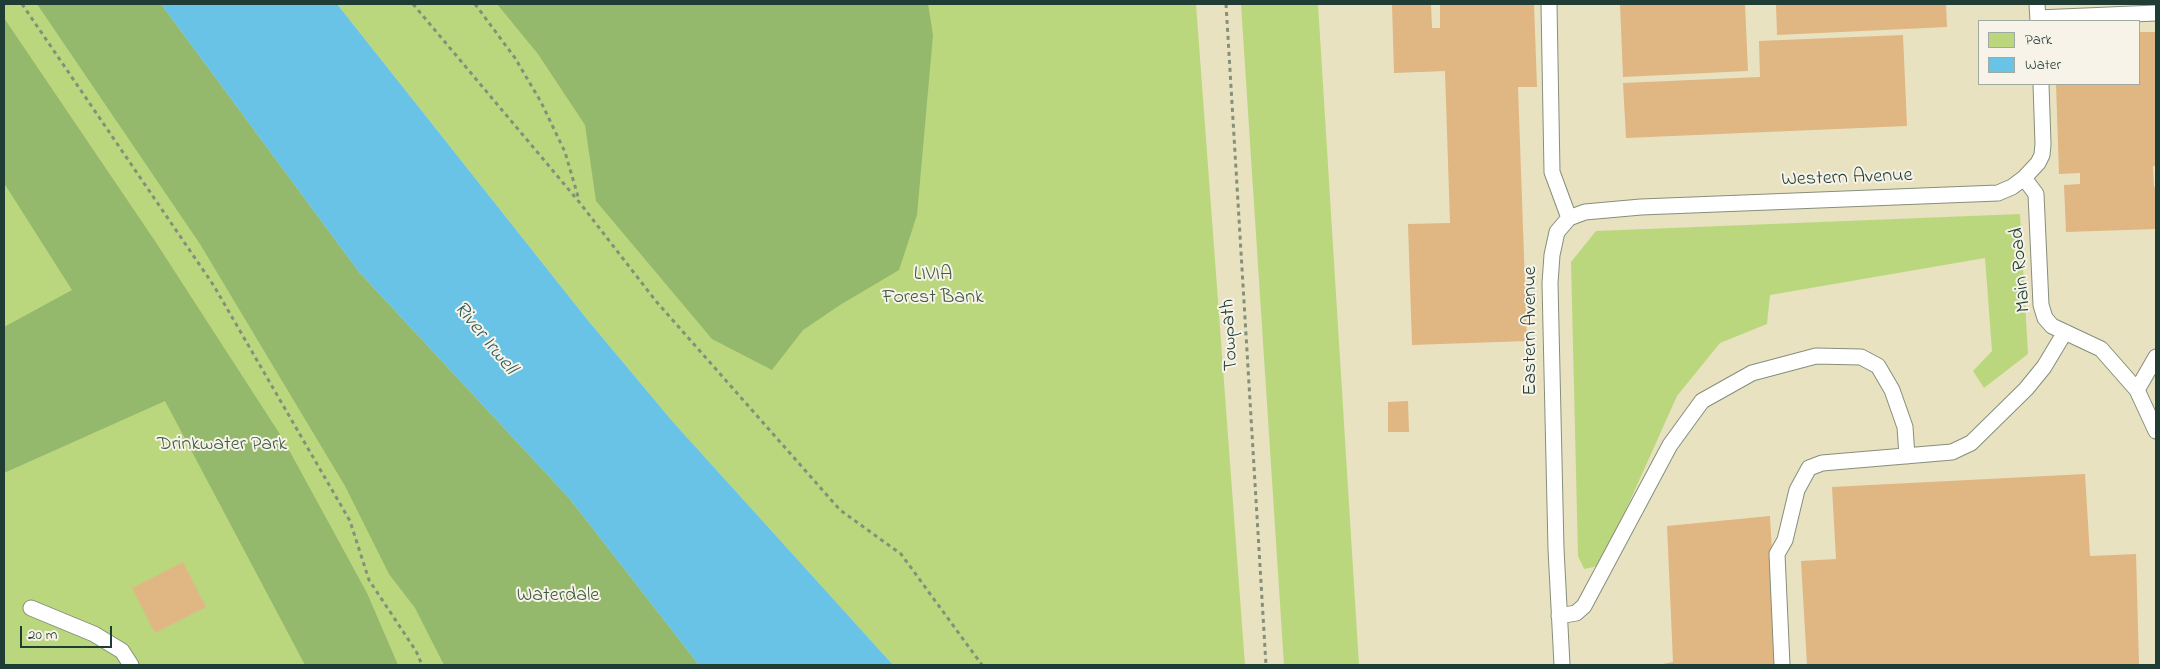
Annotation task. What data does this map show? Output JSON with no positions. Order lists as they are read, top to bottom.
{
  "streets": {
    "lane": ["Western Avenue", "Main Road", "Eastern Avenue"],
    "path": ["Towpath"]
  },
  "crossings": [
    ["Western Avenue", "Main Road"],
    ["Western Avenue", "Eastern Avenue"]
  ],
  "water": ["River Irwell"],
  "parks": ["LIVIA Forest Bank", "Drinkwater Park", "Waterdale"],
  "legend": ["Park", "Water"],
  "scale_bar": "20 m"
}
